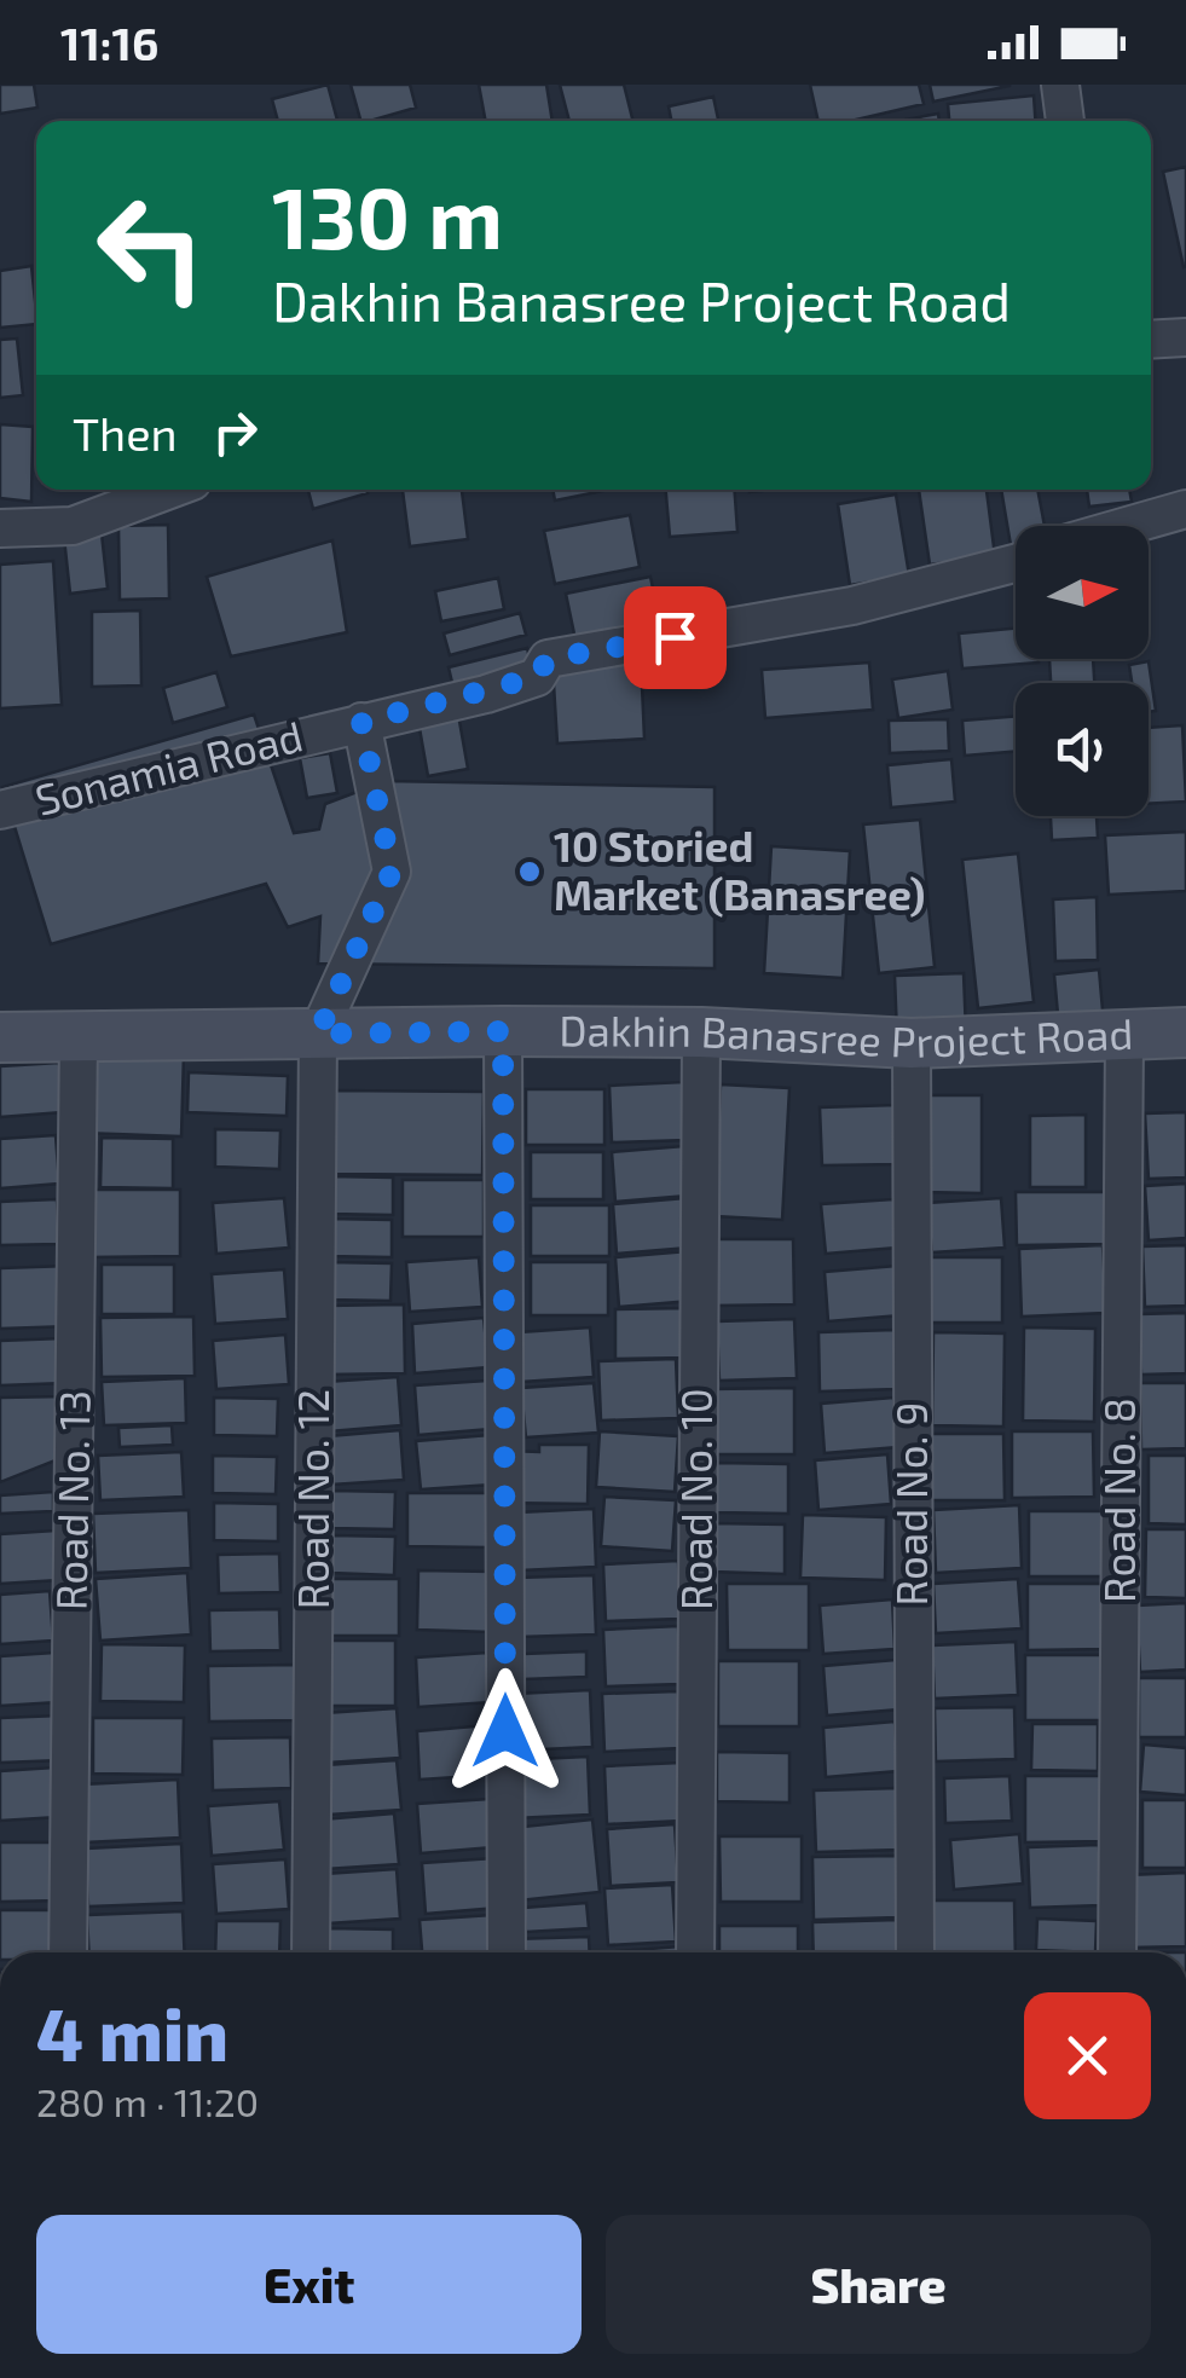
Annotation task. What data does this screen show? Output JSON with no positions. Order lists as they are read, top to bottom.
{
  "streets": {
    "street": [
      "Sonamia Road",
      "Dakhin Banasree Project Road",
      "Road No. 12",
      "Road No. 10",
      "Road No. 13",
      "Road No. 8",
      "Road No. 9"
    ]
  },
  "crossings": [
    ["Dakhin Banasree Project Road", "Road No. 12"],
    ["Dakhin Banasree Project Road", "Road No. 10"],
    ["Dakhin Banasree Project Road", "Road No. 13"],
    ["Dakhin Banasree Project Road", "Road No. 8"],
    ["Dakhin Banasree Project Road", "Road No. 9"]
  ],
  "places": ["10 Storied Market (Banasree)"],
  "north": "right",
  "page": {
    "status": "11:16",
    "turn": ["130 m", "Dakhin Banasree Project Road"],
    "then": "Then",
    "heading": ["4 min", "280 m · 11:20"],
    "buttons": ["Exit", "Share"]
  }
}
